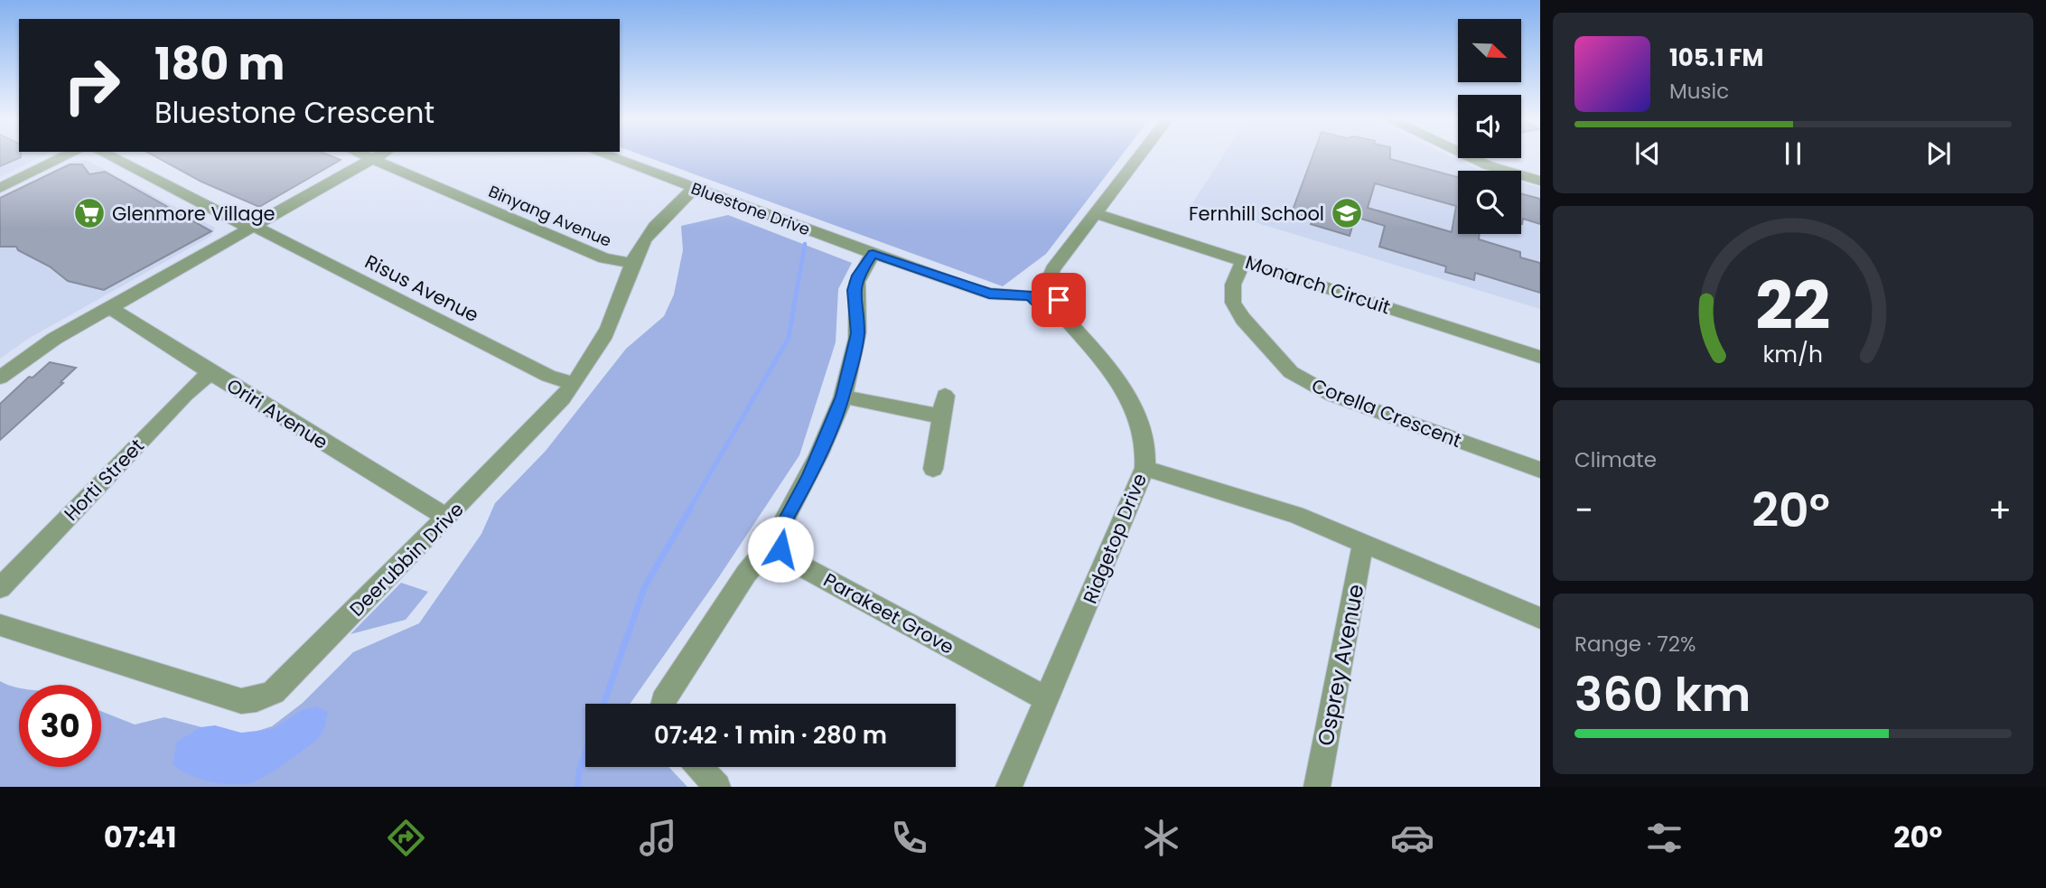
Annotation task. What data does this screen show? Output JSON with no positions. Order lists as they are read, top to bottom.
{
  "streets": {
    "street": [
      "Bluestone Drive",
      "Binyang Avenue",
      "Monarch Circuit",
      "Risus Avenue",
      "Corella Crescent",
      "Oriri Avenue",
      "Horti Street",
      "Ridgetop Drive",
      "Deerubbin Drive",
      "Parakeet Grove",
      "Osprey Avenue"
    ]
  },
  "crossings": [
    ["Bluestone Drive", "Ridgetop Drive"],
    ["Bluestone Drive", "Deerubbin Drive"],
    ["Binyang Avenue", "Deerubbin Drive"],
    ["Monarch Circuit", "Corella Crescent"],
    ["Risus Avenue", "Deerubbin Drive"],
    ["Oriri Avenue", "Horti Street"],
    ["Oriri Avenue", "Deerubbin Drive"],
    ["Ridgetop Drive", "Parakeet Grove"]
  ],
  "places": {
    "supermarket": ["Glenmore Village"],
    "school or university": ["Fernhill School"]
  },
  "north": "bottom right",
  "page": {
    "turn": ["180 m", "Bluestone Crescent"],
    "song": ["105.1 FM", "Music"],
    "tile": [
      "Climate",
      ["Range · 72%", "360 km"]
    ],
    "heat": ["−", "20°", "+"],
    "limit": "30",
    "trip": "07:42 · 1 min · 280 m",
    "tabs": ["07:41", "20°"],
    "gauge": ["22", "km/h"]
  }
}
